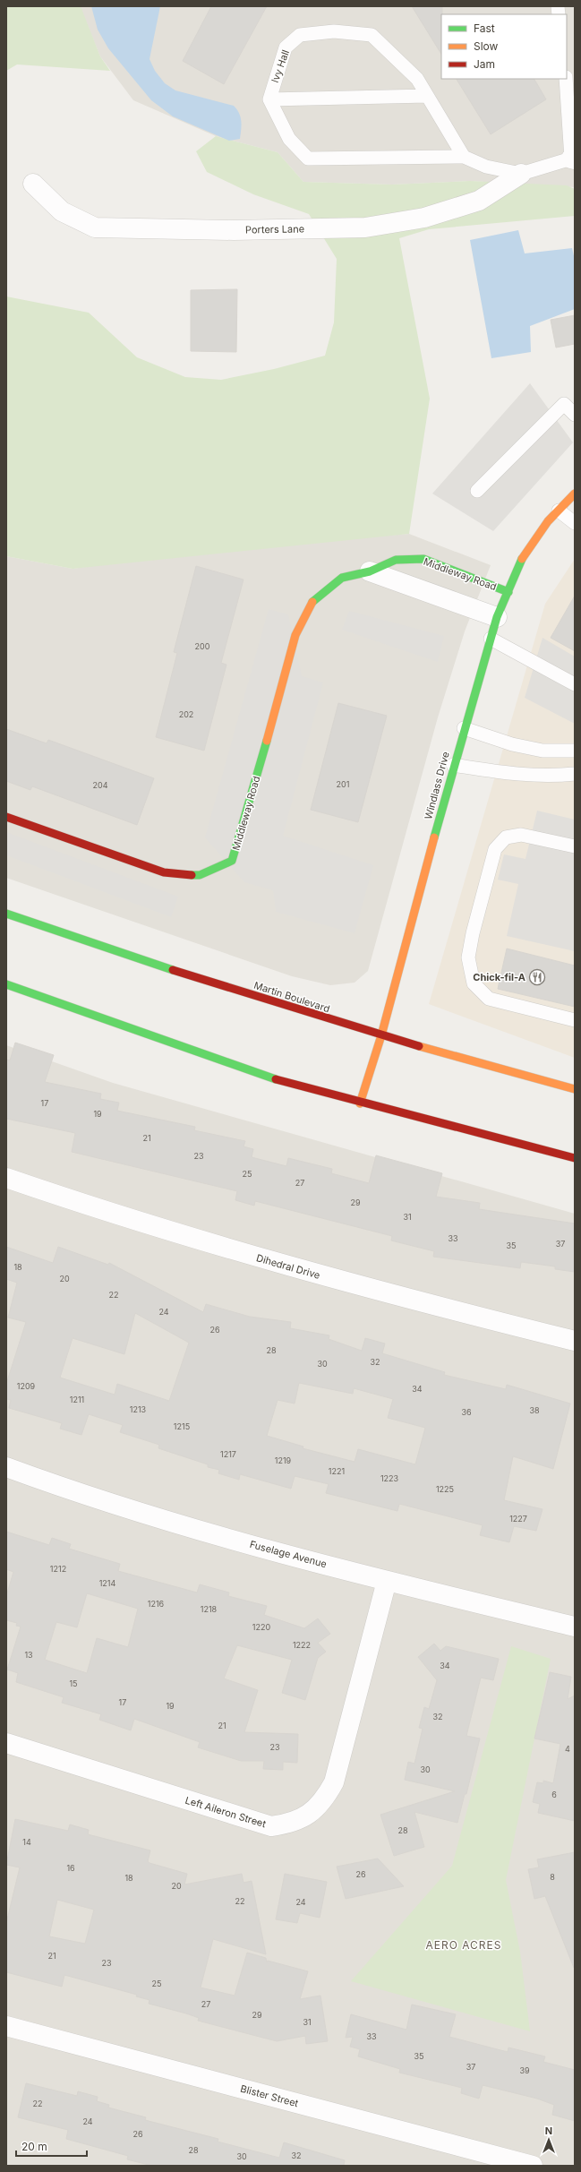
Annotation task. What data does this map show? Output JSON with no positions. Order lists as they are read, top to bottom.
{
  "streets": {
    "street": [
      "Porters Lane",
      "Middleway Road",
      "Windlass Drive",
      "Martin Boulevard",
      "Dihedral Drive",
      "Fuselage Avenue",
      "Left Aileron Street",
      "Blister Street"
    ],
    "lane": ["Ivy Hall"]
  },
  "crossings": [
    ["Middleway Road", "Windlass Drive"],
    ["Windlass Drive", "Martin Boulevard"],
    ["Fuselage Avenue", "Left Aileron Street"]
  ],
  "districts": ["AERO ACRES"],
  "places": {
    "restaurant": ["Chick-fil-A"]
  },
  "house_numbers": [
    "200",
    "202",
    "201",
    "204",
    "17",
    "19",
    "21",
    "23",
    "25",
    "27",
    "29",
    "31",
    "33",
    "37",
    "35",
    "18",
    "20",
    "22",
    "24",
    "26",
    "28",
    "32",
    "30",
    "1209",
    "34",
    "1211",
    "1213",
    "38",
    "36",
    "1215",
    "1217",
    "1219",
    "1221",
    "1223",
    "1225",
    "1227",
    "1212",
    "1214",
    "1216",
    "1218",
    "1220",
    "1222",
    "13",
    "34",
    "15",
    "17",
    "19",
    "32",
    "21",
    "23",
    "4",
    "30",
    "6",
    "28",
    "14",
    "16",
    "26",
    "8",
    "18",
    "20",
    "22",
    "24",
    "21",
    "23",
    "25",
    "27",
    "29",
    "31",
    "33",
    "35",
    "37",
    "39",
    "22",
    "24",
    "26",
    "28",
    "32",
    "30"
  ],
  "legend": ["Fast", "Slow", "Jam"],
  "scale_bar": "20 m",
  "north": "top"
}
